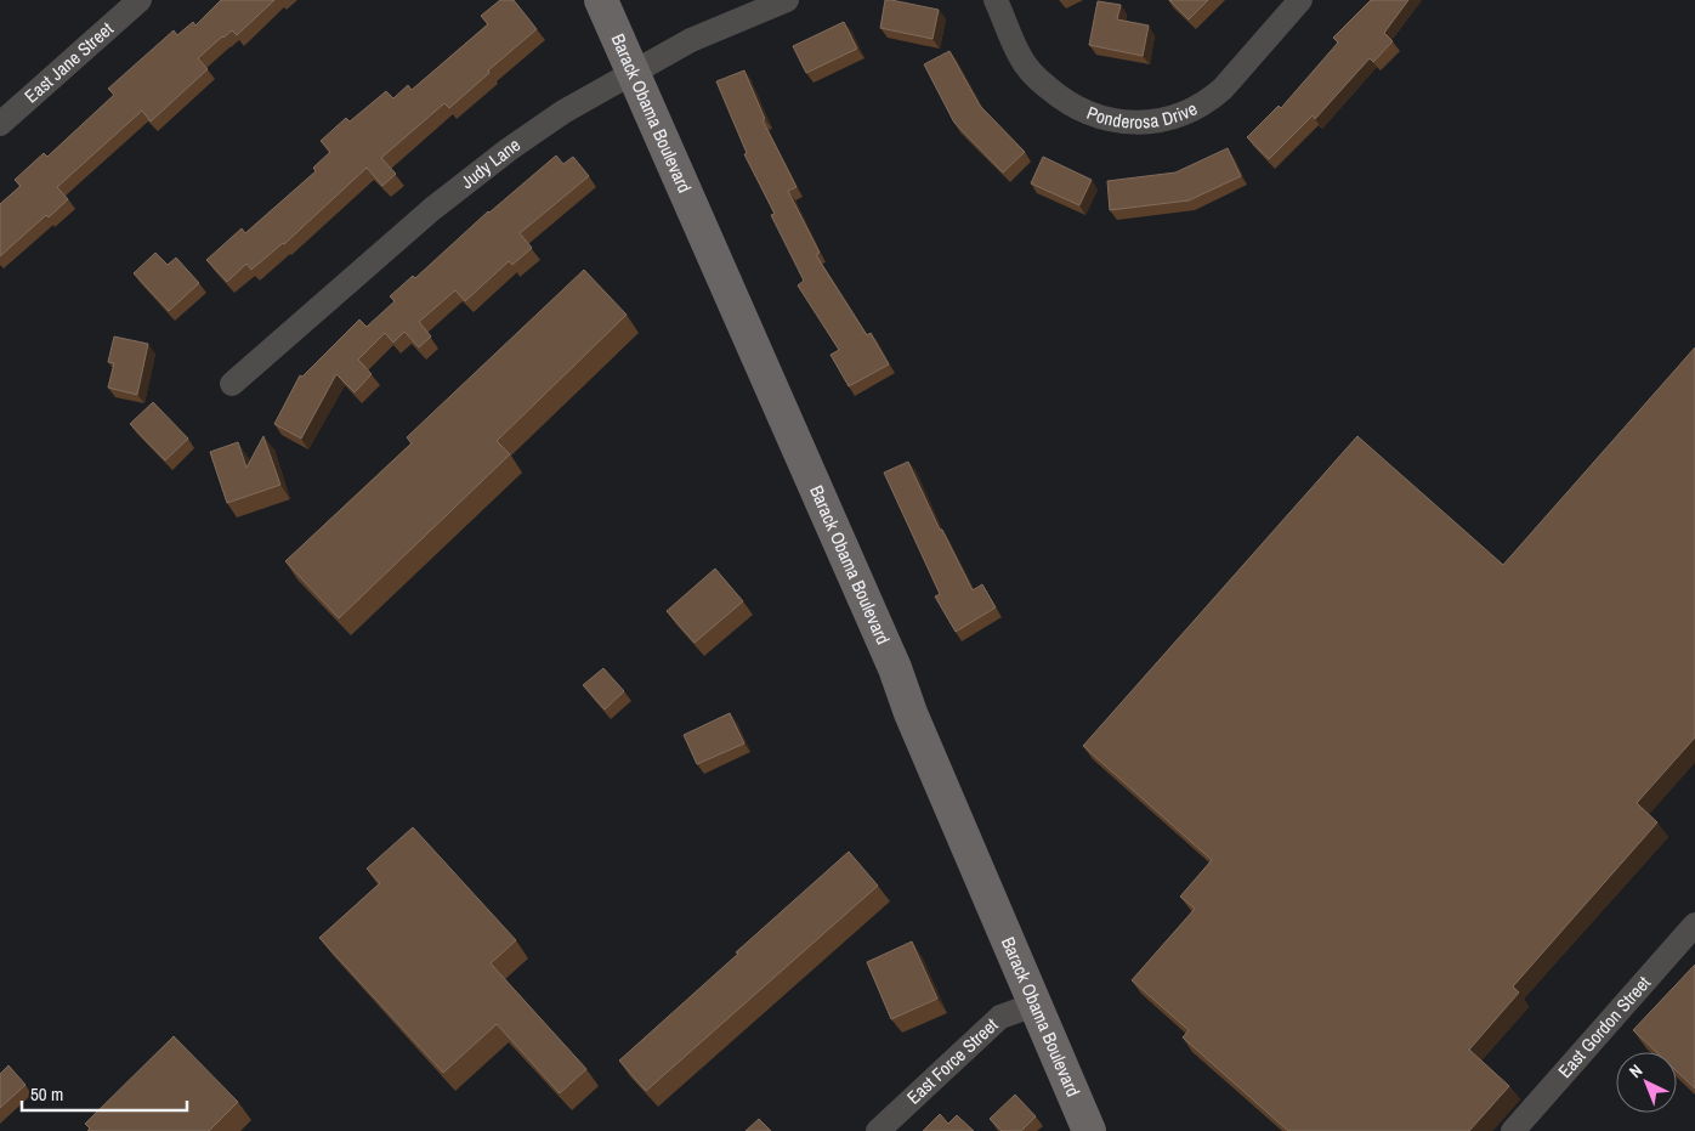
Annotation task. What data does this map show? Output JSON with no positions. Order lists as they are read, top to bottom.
{
  "streets": {
    "main road": ["Barack Obama Boulevard"],
    "street": [
      "East Jane Street",
      "Ponderosa Drive",
      "Judy Lane",
      "East Gordon Street",
      "East Force Street"
    ]
  },
  "crossings": [
    ["Barack Obama Boulevard", "Judy Lane"],
    ["Barack Obama Boulevard", "East Force Street"]
  ],
  "scale_bar": "50 m",
  "north": "top left"
}
